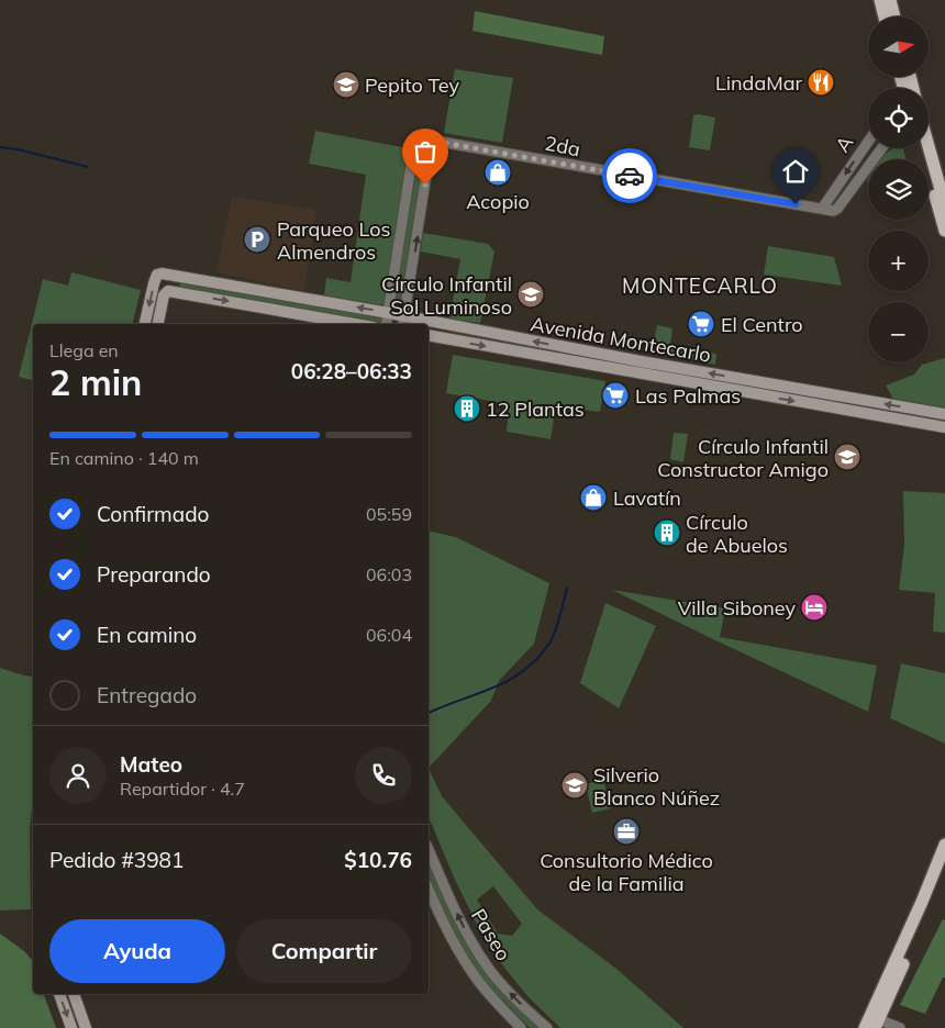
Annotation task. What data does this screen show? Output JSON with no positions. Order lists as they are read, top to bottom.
{
  "streets": {
    "main road": ["Avenida Montecarlo"],
    "street": ["A", "2da", "Paseo"]
  },
  "crossings": [
    ["A", "2da"],
    ["2da", "Avenida Montecarlo"]
  ],
  "districts": ["MONTECARLO"],
  "places": {
    "restaurant": ["LindaMar"],
    "school or university": [
      "Pepito Tey",
      "Círculo Infantil Sol Luminoso",
      "Círculo Infantil Constructor Amigo",
      "Silverio Blanco Núñez"
    ],
    "shop": ["Acopio", "Lavatín"],
    "parking": ["Parqueo Los Almendros"],
    "supermarket": ["El Centro", "Las Palmas"],
    "building": ["12 Plantas", "Círculo de Abuelos"],
    "hotel": ["Villa Siboney"],
    "office": ["Consultorio Médico de la Familia"]
  },
  "north": "right",
  "page": {
    "map_buttons": ["+", "−"],
    "heading": ["2 min", "Llega en", "06:28–06:33"],
    "panel": [
      "Mateo",
      "Repartidor · 4.7",
      "Pedido #3981",
      "$10.76"
    ],
    "bar": "En camino · 140 m",
    "list": [
      ["Confirmado", "05:59"],
      ["Preparando", "06:03"],
      ["En camino", "06:04"],
      "Entregado"
    ],
    "buttons": ["Ayuda", "Compartir"]
  }
}
